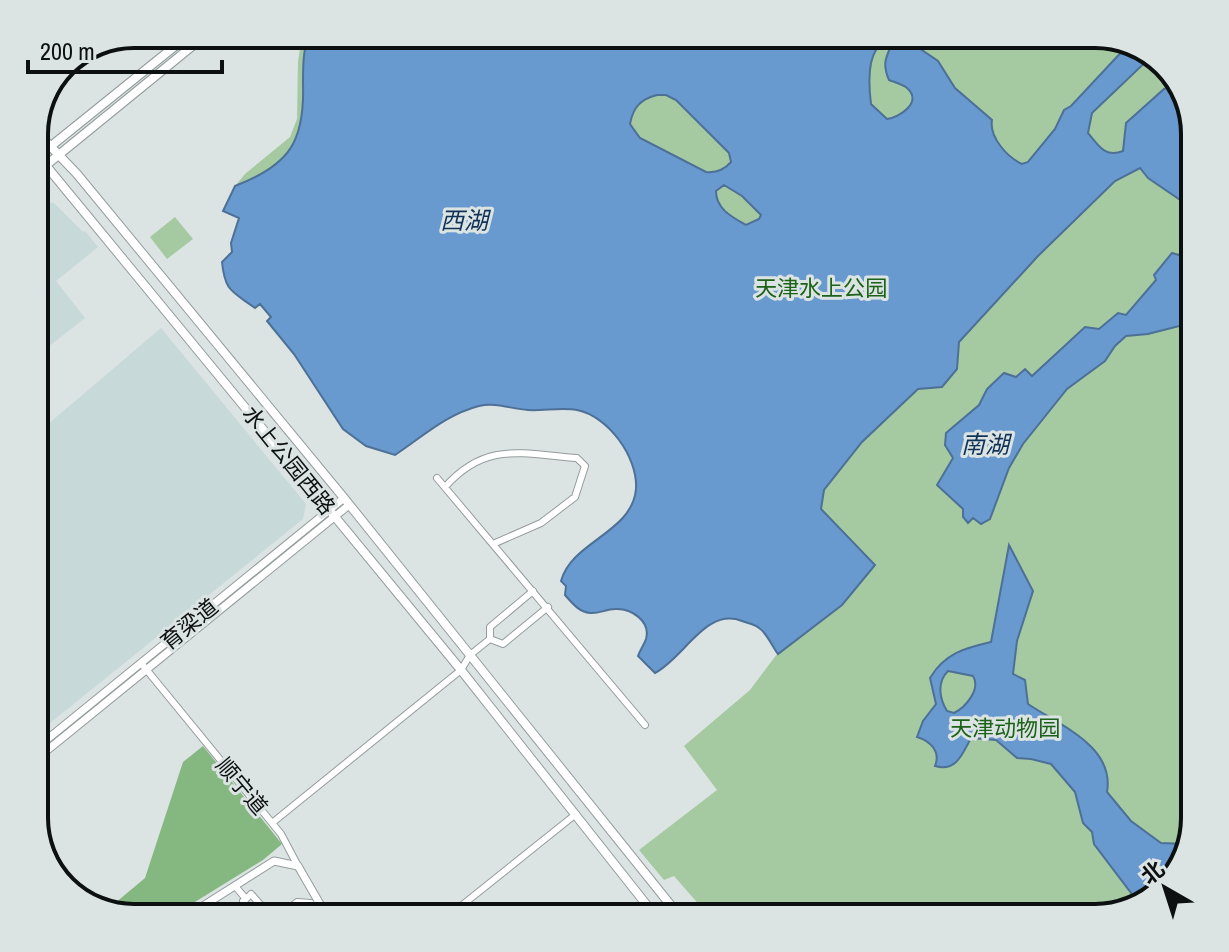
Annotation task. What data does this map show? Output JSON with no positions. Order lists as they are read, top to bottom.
{
  "streets": {
    "main road": ["水上公园西路"],
    "street": ["育梁道", "顺宁道"]
  },
  "crossings": [
    ["育梁道", "顺宁道"]
  ],
  "water": ["西湖", "南湖"],
  "parks": ["天津水上公园", "天津动物园"],
  "scale_bar": "200 m",
  "north": "top left"
}
